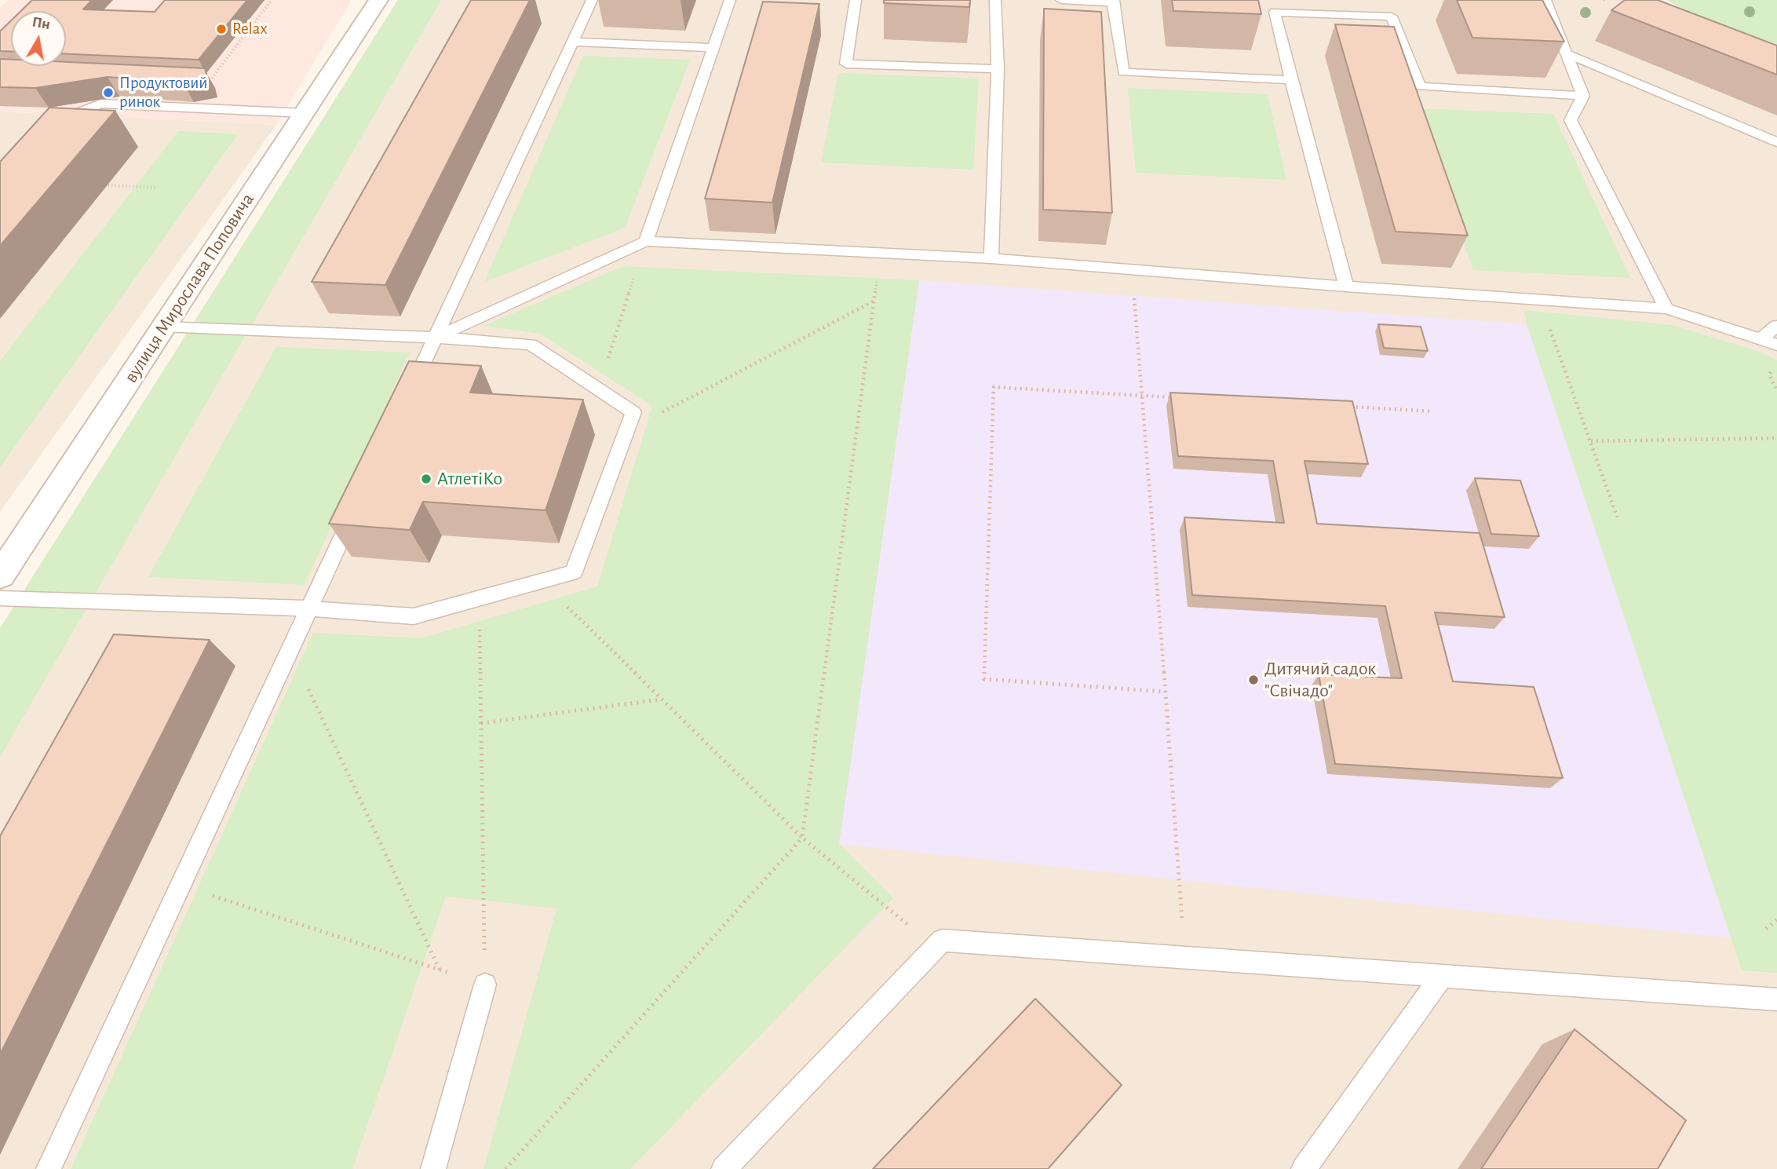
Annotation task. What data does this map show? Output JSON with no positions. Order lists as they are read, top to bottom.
{
  "streets": {
    "street": ["вулиця Мирослава Поповича"]
  },
  "places": [
    "Relax",
    "Продуктовий ринок",
    "АтлетіКо",
    "Дитячий садок \"Свічадо\""
  ],
  "north": "top"
}
